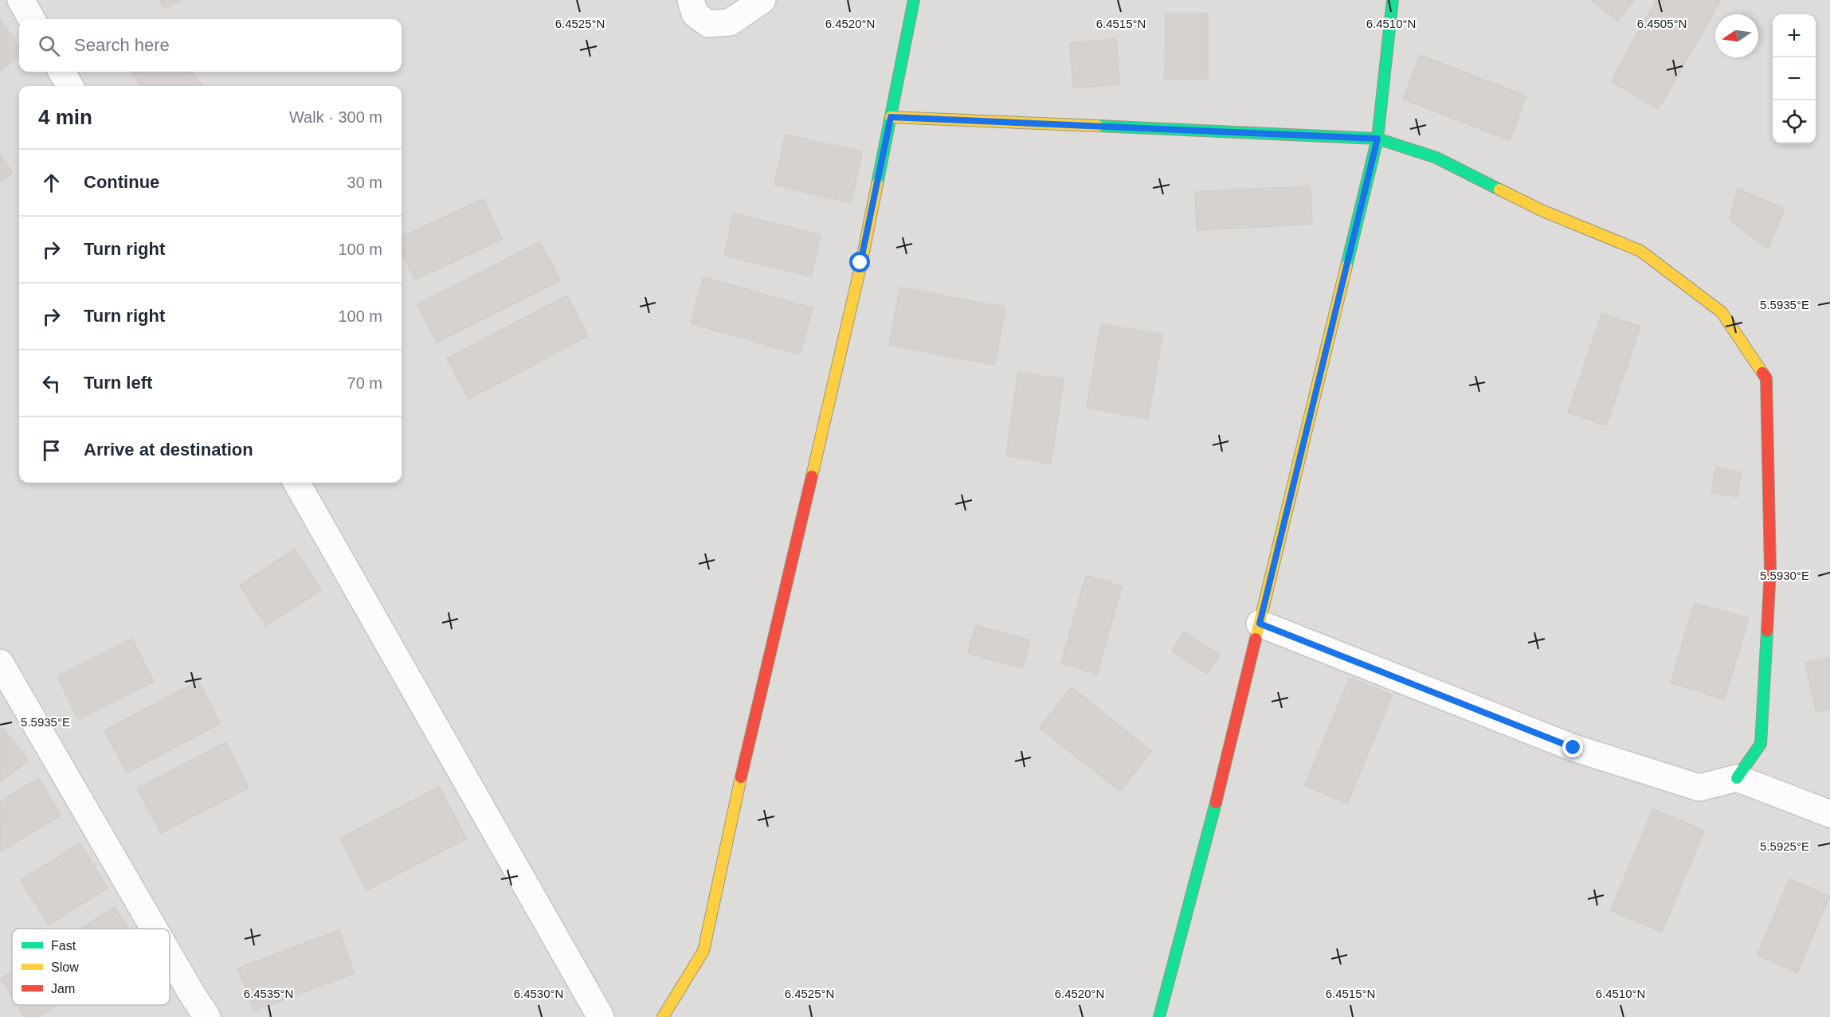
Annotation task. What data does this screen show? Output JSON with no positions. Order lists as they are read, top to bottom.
{
  "legend": ["Fast", "Slow", "Jam"],
  "north": "left",
  "page": {
    "map_buttons": ["+", "−"],
    "search": "Search here",
    "heading": ["4 min", "Walk · 300 m"],
    "list": [
      ["Continue", "30 m"],
      ["Turn right", "100 m"],
      ["Turn right", "100 m"],
      ["Turn left", "70 m"],
      "Arrive at destination"
    ]
  },
  "coordinates": [
    "6.4525°N",
    "6.4520°N",
    "6.4515°N",
    "6.4510°N",
    "6.4505°N",
    "5.5935°E",
    "5.5930°E",
    "5.5925°E",
    "6.4535°N",
    "6.4530°N"
  ]
}
